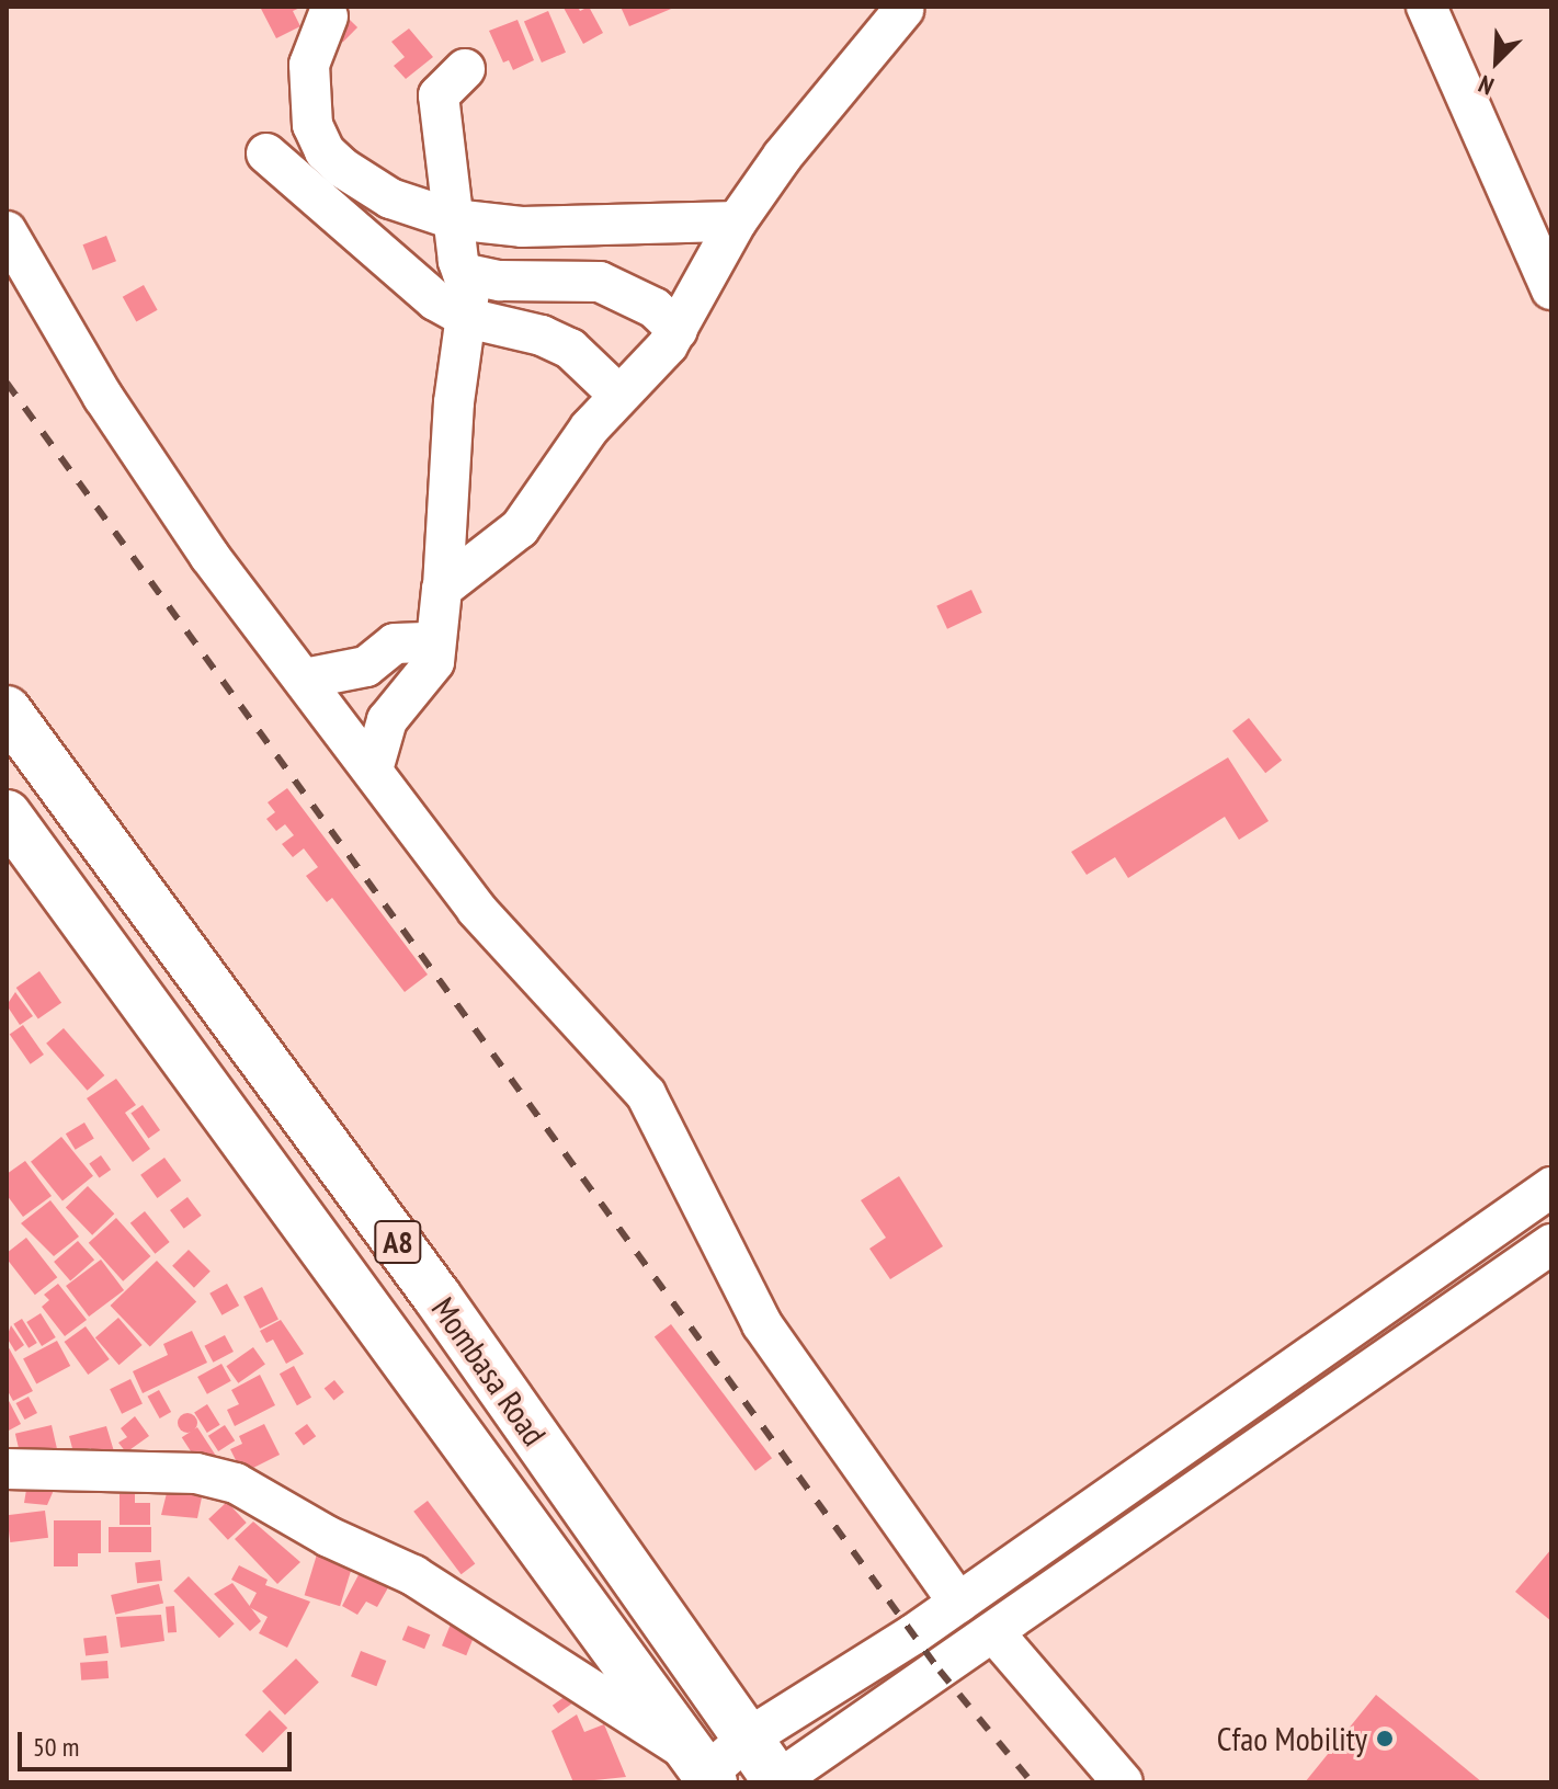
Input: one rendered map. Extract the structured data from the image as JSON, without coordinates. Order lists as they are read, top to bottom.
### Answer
{
  "streets": {
    "highway": ["A8", "Mombasa Road"]
  },
  "places": ["Cfao Mobility"],
  "scale_bar": "50 m",
  "north": "bottom left"
}
